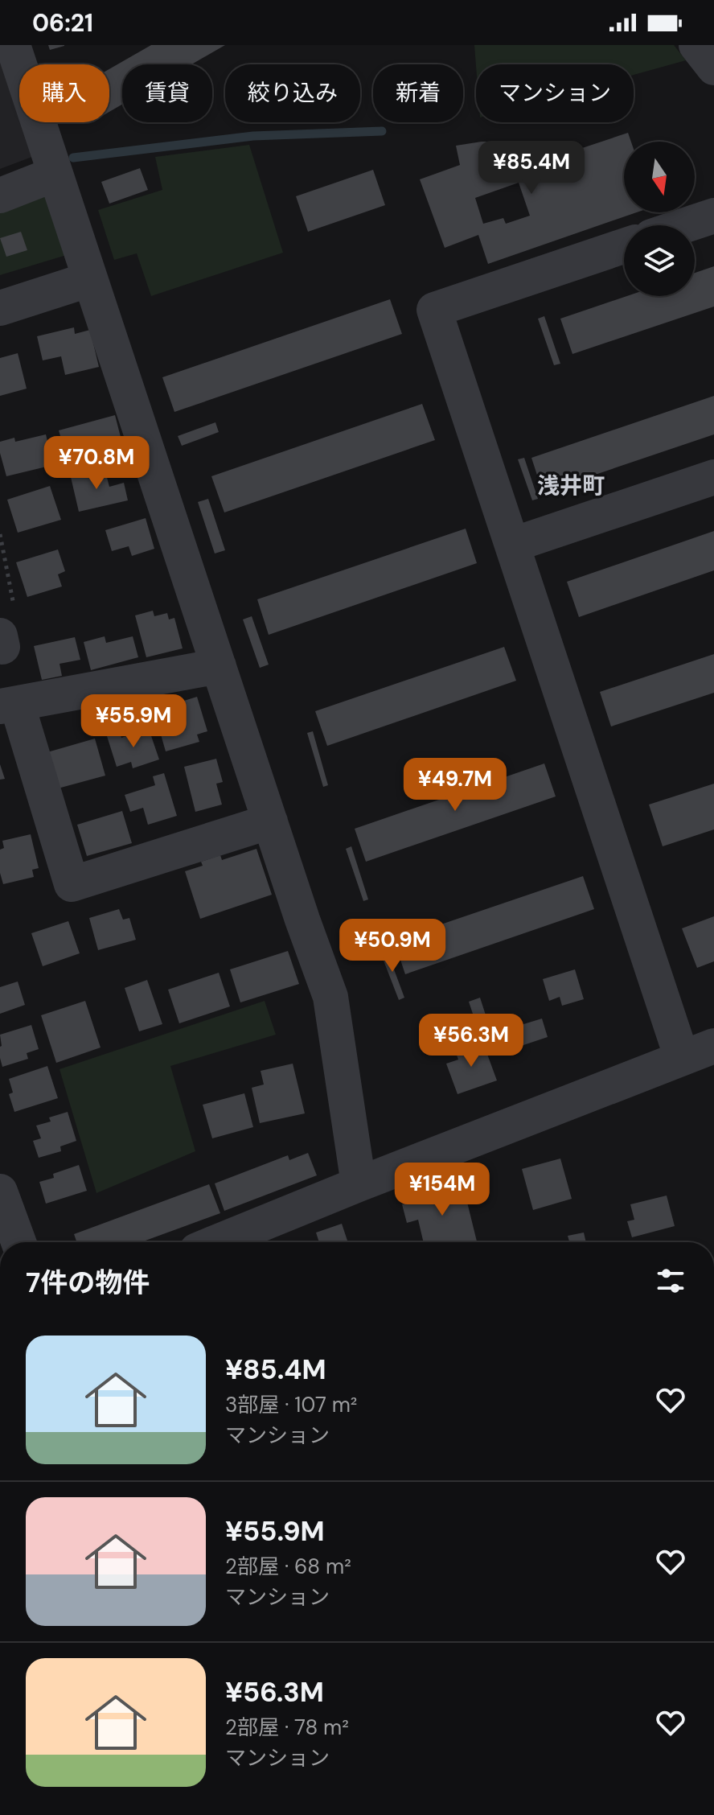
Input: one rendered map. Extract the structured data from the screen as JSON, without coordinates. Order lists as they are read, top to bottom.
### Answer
{
  "districts": ["浅井町"],
  "north": "bottom",
  "page": {
    "status": "06:21",
    "chip": [
      "購入",
      "賃貸",
      "絞り込み",
      "新着",
      "マンション"
    ],
    "price": [
      "¥85.4M",
      "¥70.8M",
      "¥55.9M",
      "¥49.7M",
      "¥50.9M",
      "¥56.3M",
      "¥154M"
    ],
    "heading": "7件の物件",
    "list": [
      {
        "name": "¥85.4M",
        "note": "3部屋 · 107 m² · マンション"
      },
      {
        "name": "¥55.9M",
        "note": "2部屋 · 68 m² · マンション"
      },
      {
        "name": "¥56.3M",
        "note": "2部屋 · 78 m² · マンション"
      }
    ]
  }
}
